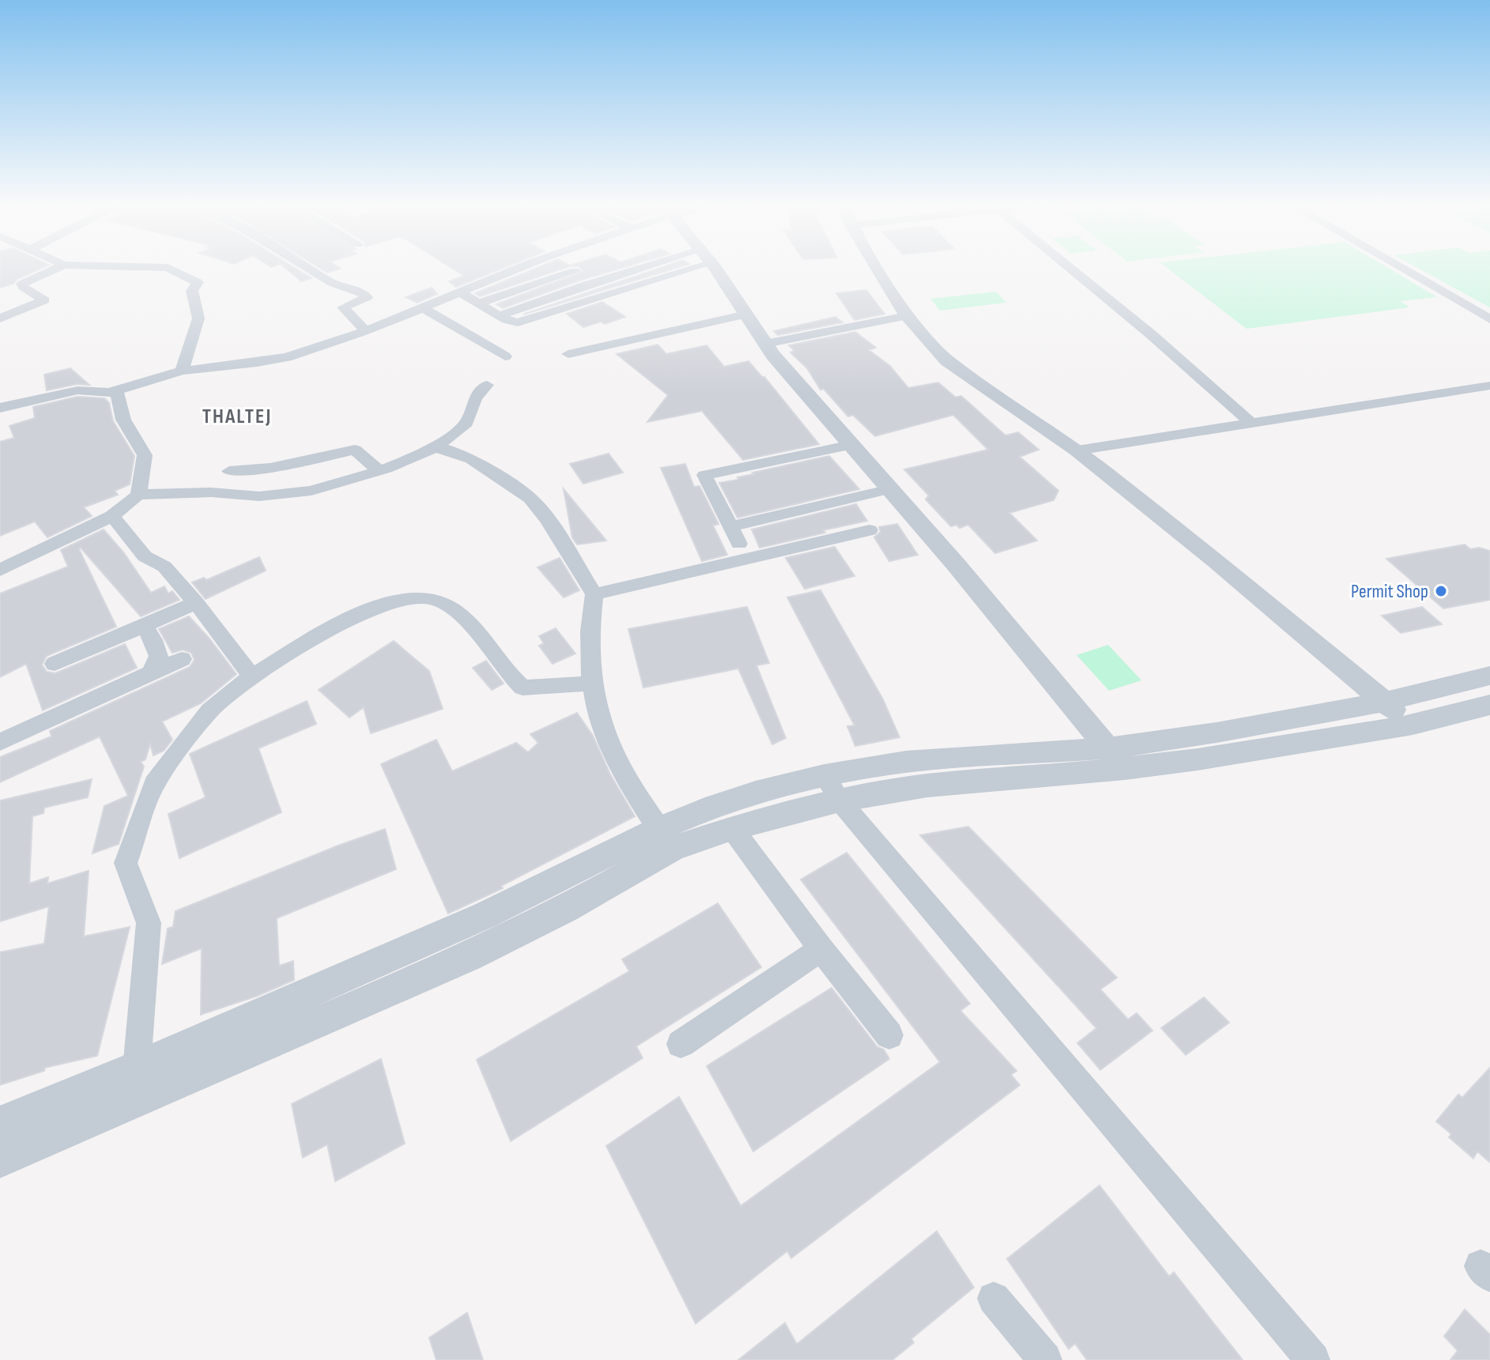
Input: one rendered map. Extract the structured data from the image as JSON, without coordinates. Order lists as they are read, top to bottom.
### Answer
{
  "districts": ["THALTEJ"],
  "places": ["Permit Shop"]
}
